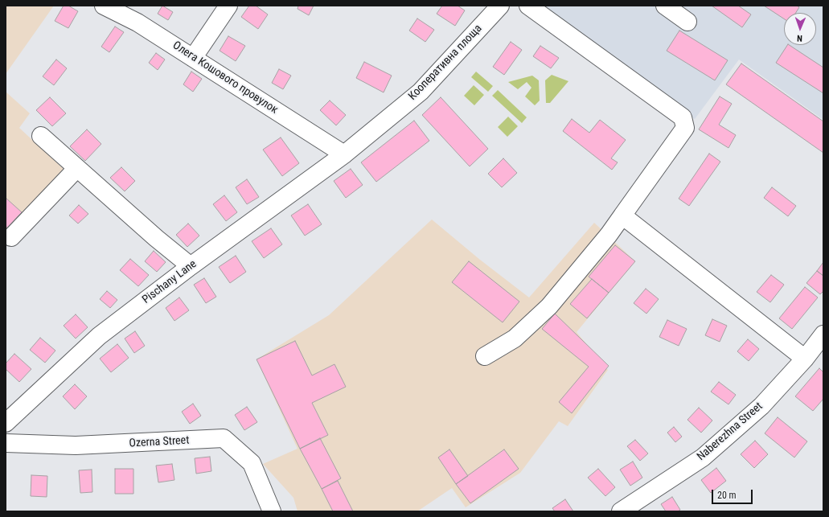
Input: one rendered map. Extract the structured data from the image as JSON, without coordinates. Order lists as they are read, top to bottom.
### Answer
{
  "streets": {
    "street": [
      "Кооперативна площа",
      "Олега Кошового провулок",
      "Pischany Lane",
      "Naberezhna Street",
      "Ozerna Street"
    ]
  },
  "crossings": [
    ["Кооперативна площа", "Олега Кошового провулок"],
    ["Кооперативна площа", "Pischany Lane"],
    ["Олега Кошового провулок", "Pischany Lane"]
  ],
  "scale_bar": "20 m",
  "north": "bottom"
}
